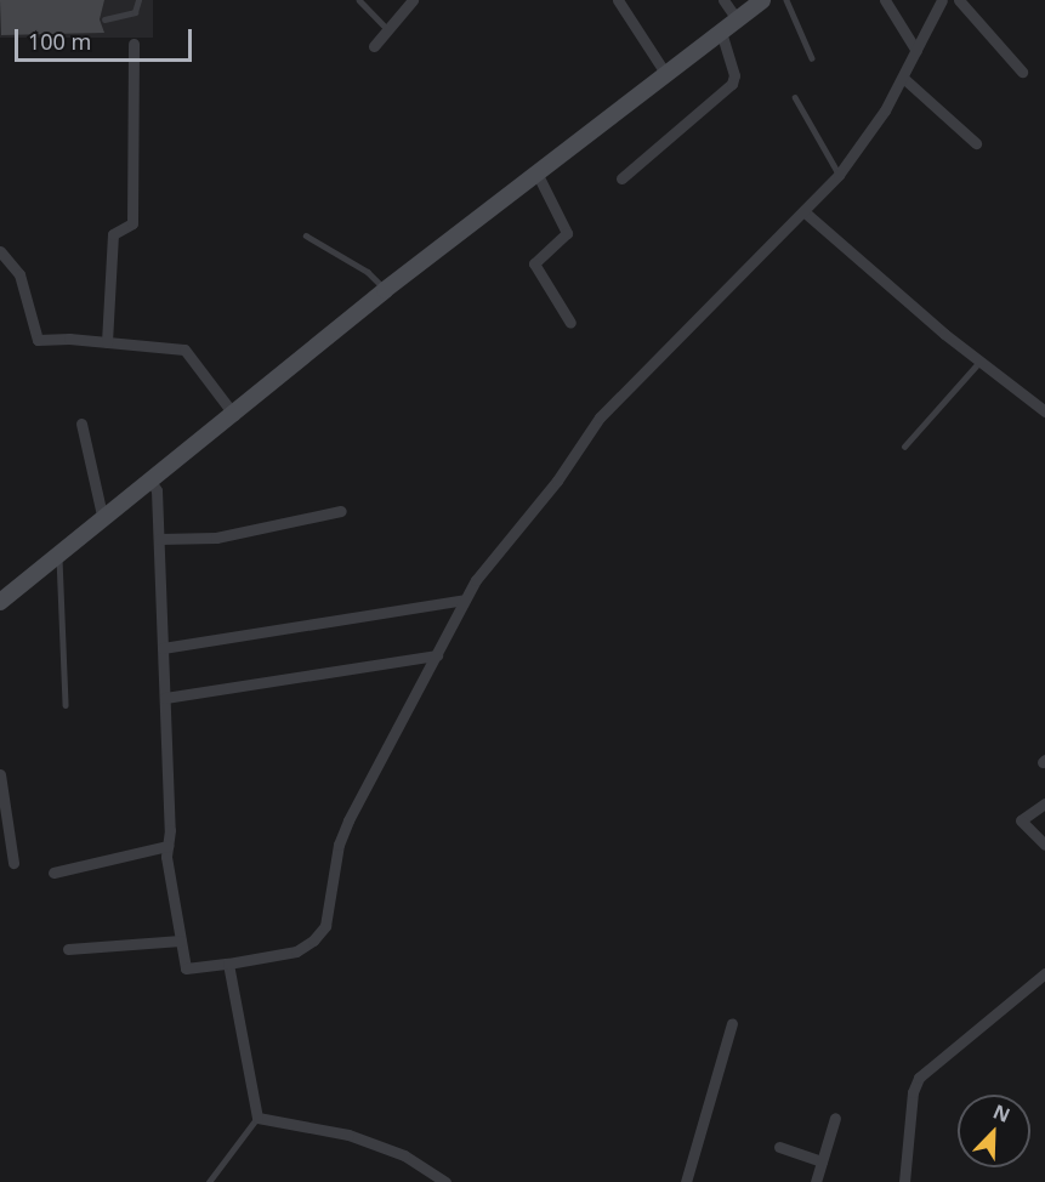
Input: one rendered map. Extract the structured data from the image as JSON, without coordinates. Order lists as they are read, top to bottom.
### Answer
{
  "scale_bar": "100 m",
  "north": "top right"
}
